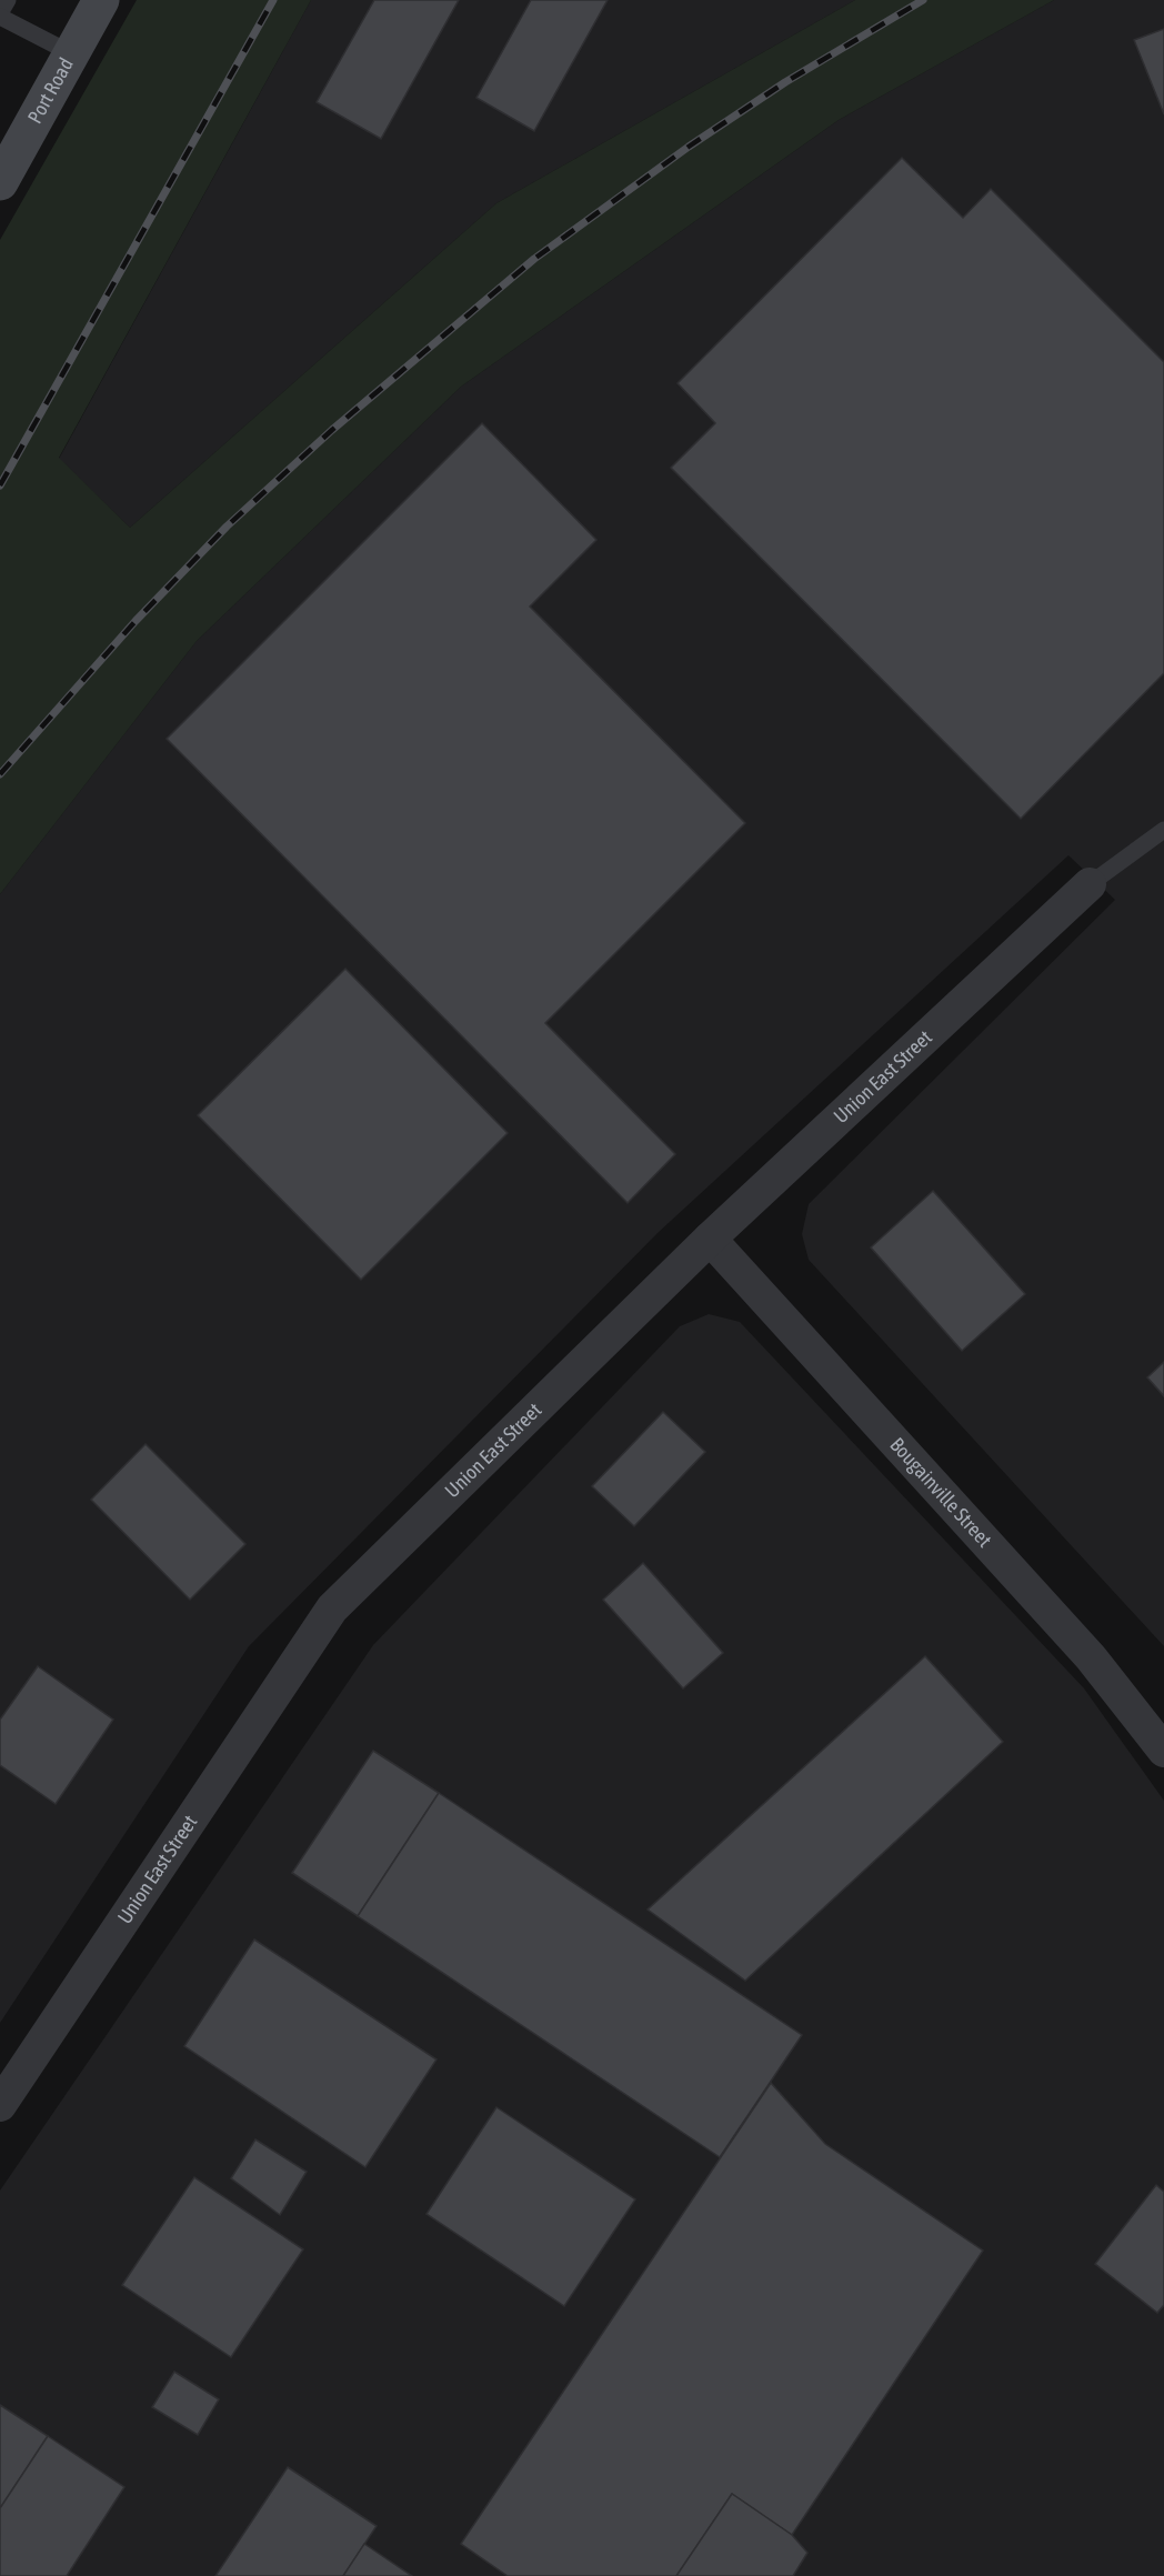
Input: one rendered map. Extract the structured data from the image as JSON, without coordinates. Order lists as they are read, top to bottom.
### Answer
{
  "streets": {
    "main road": ["Port Road"],
    "street": ["Union East Street", "Bougainville Street"]
  },
  "crossings": [
    ["Union East Street", "Bougainville Street"]
  ]
}
